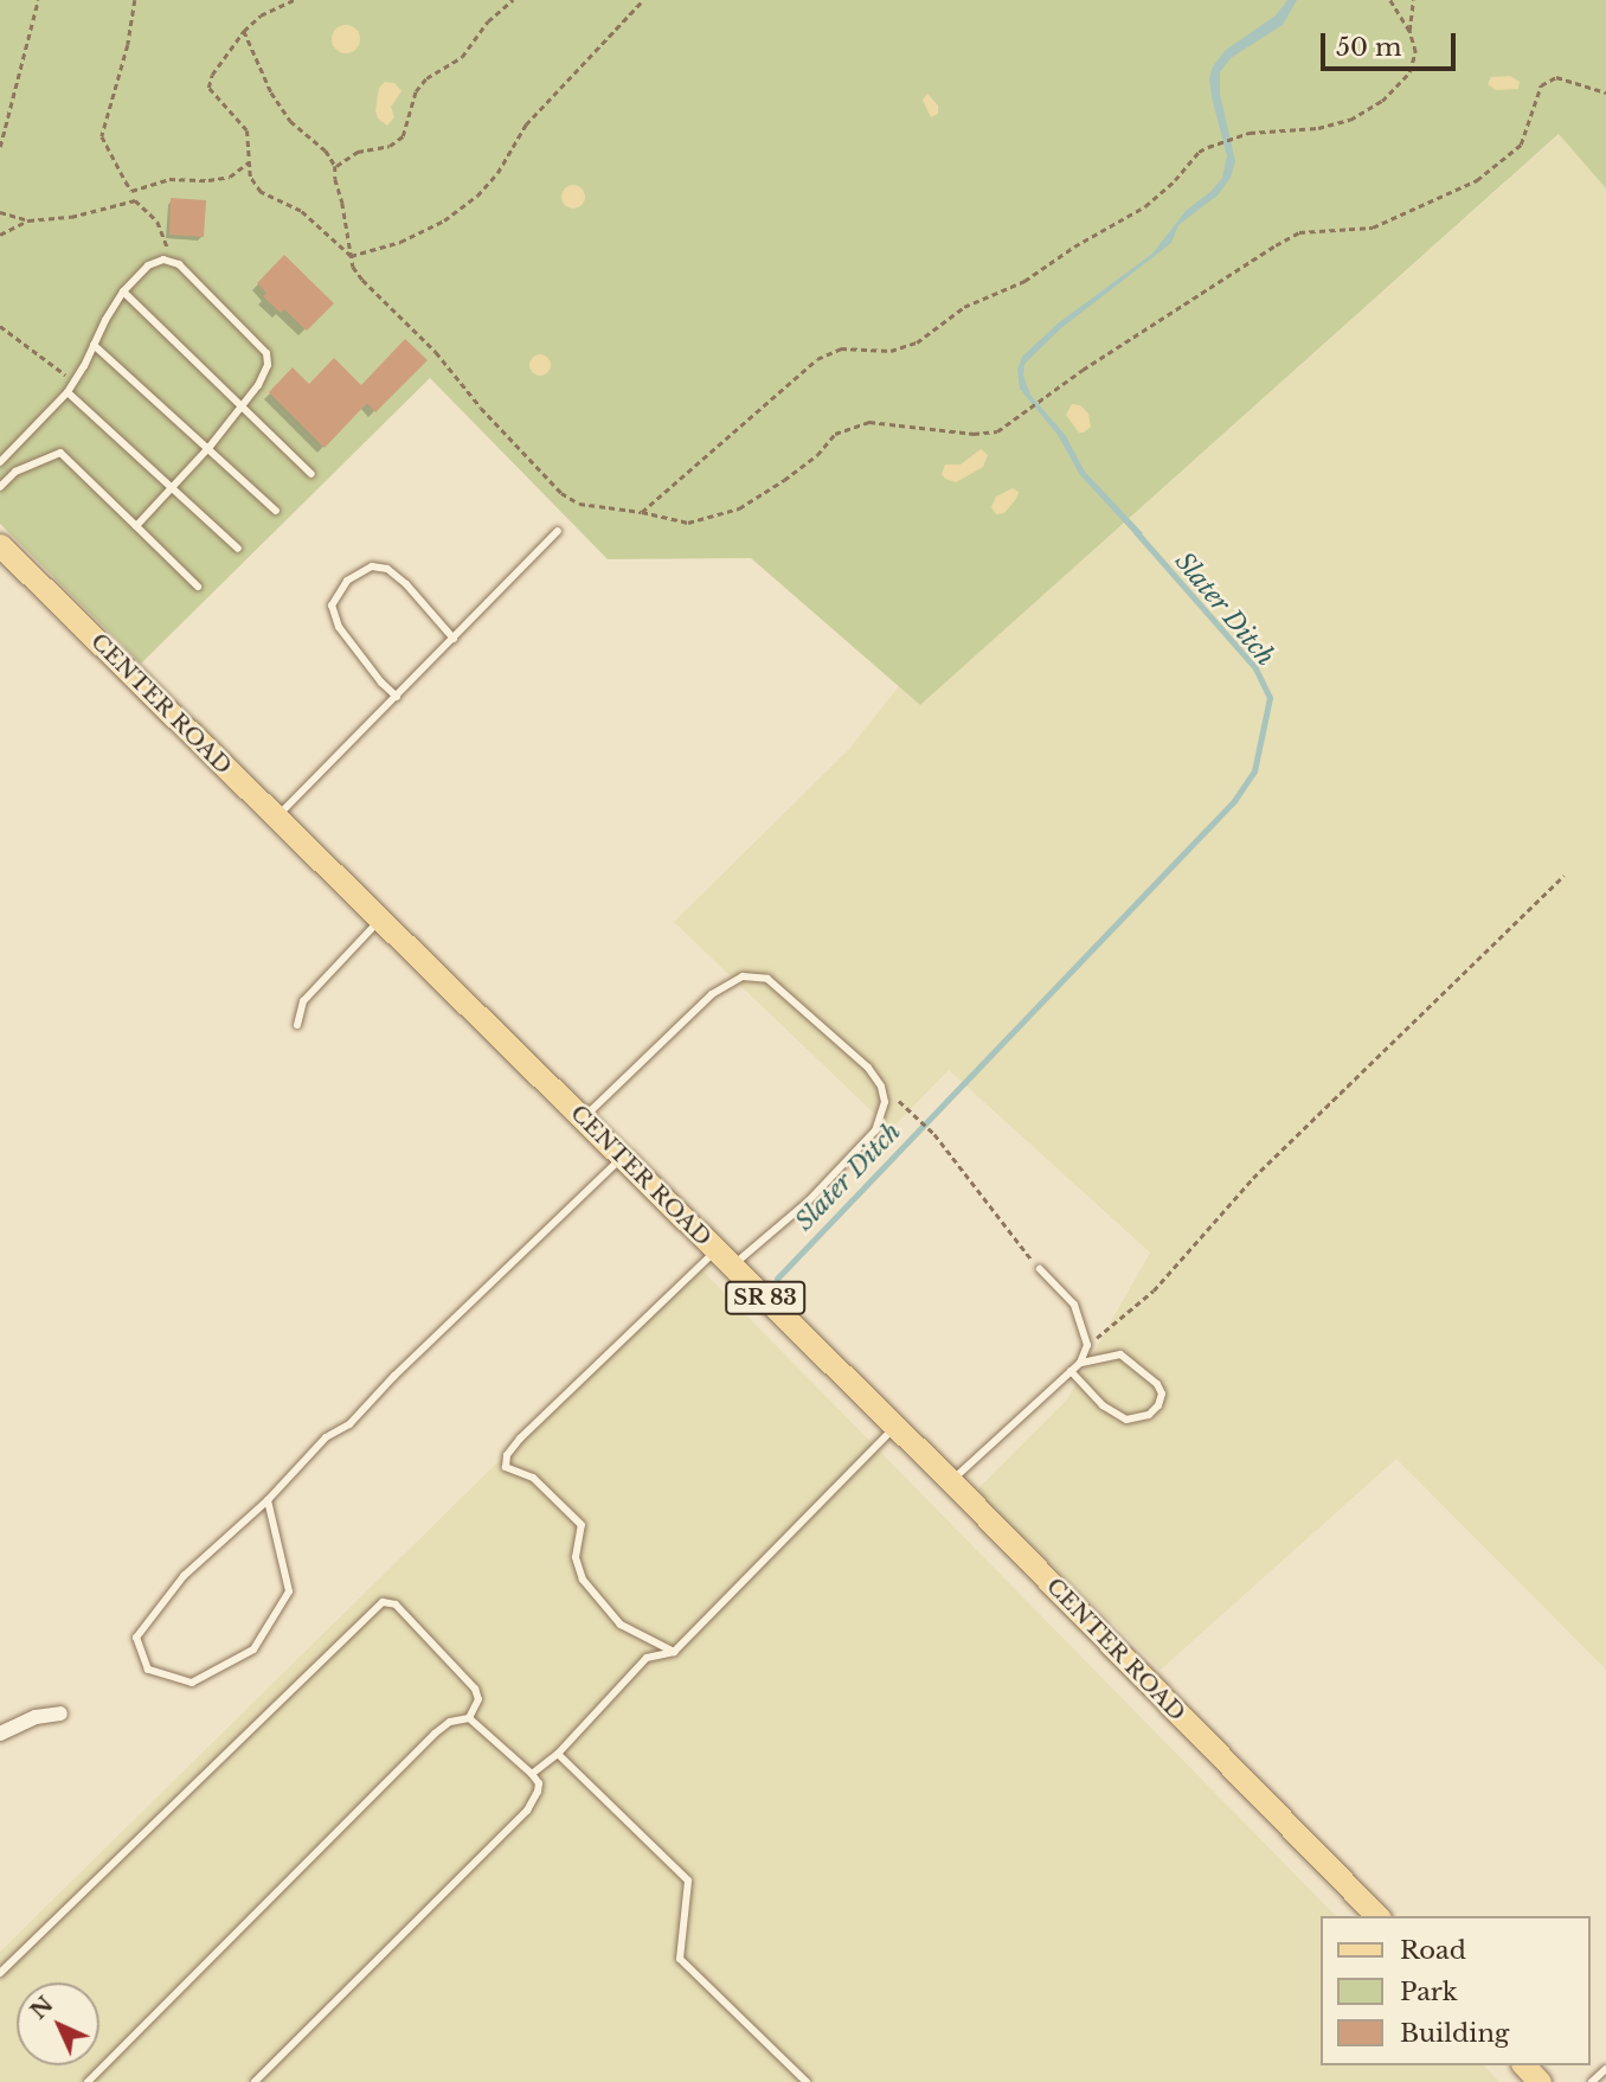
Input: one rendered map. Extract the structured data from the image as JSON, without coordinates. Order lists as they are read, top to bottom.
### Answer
{
  "streets": {
    "main road": ["CENTER ROAD", "SR 83"]
  },
  "water": ["Slater Ditch"],
  "legend": ["Road", "Park", "Building"],
  "scale_bar": "50 m",
  "north": "top left"
}
